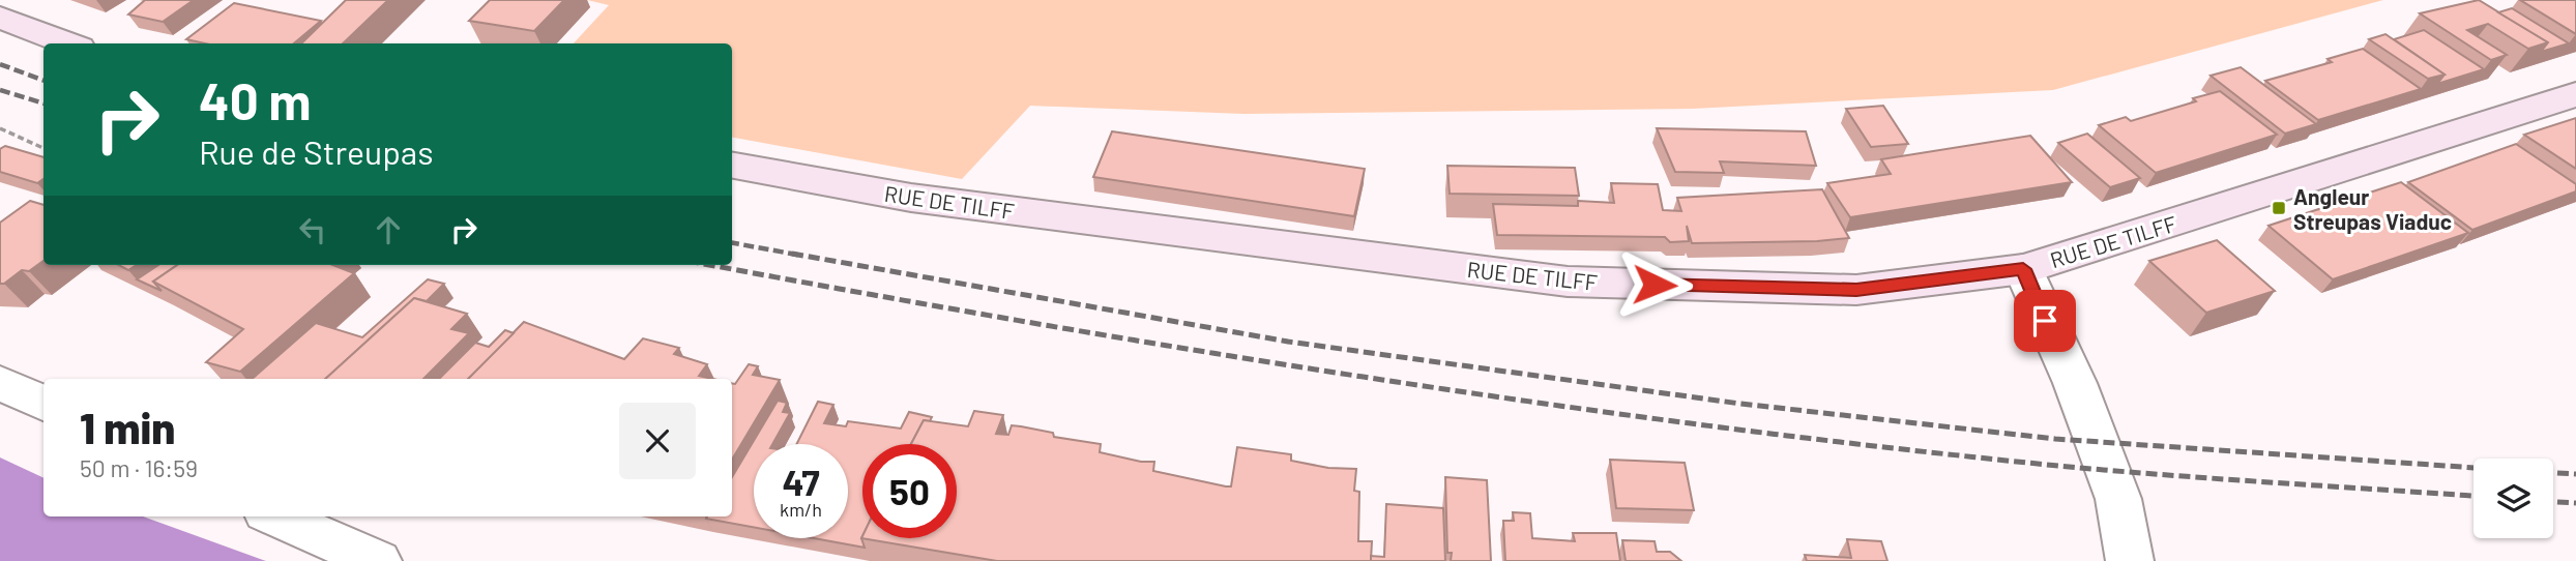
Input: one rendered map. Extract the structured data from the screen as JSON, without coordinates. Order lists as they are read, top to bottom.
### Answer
{
  "streets": {
    "main road": ["RUE DE TILFF"]
  },
  "places": {
    "transit": ["Angleur Streupas Viaduc"]
  },
  "page": {
    "turn": ["40 m", "Rue de Streupas"],
    "heading": ["1 min", "50 m · 16:59"],
    "speed": "47 km/h",
    "limit": "50"
  }
}
